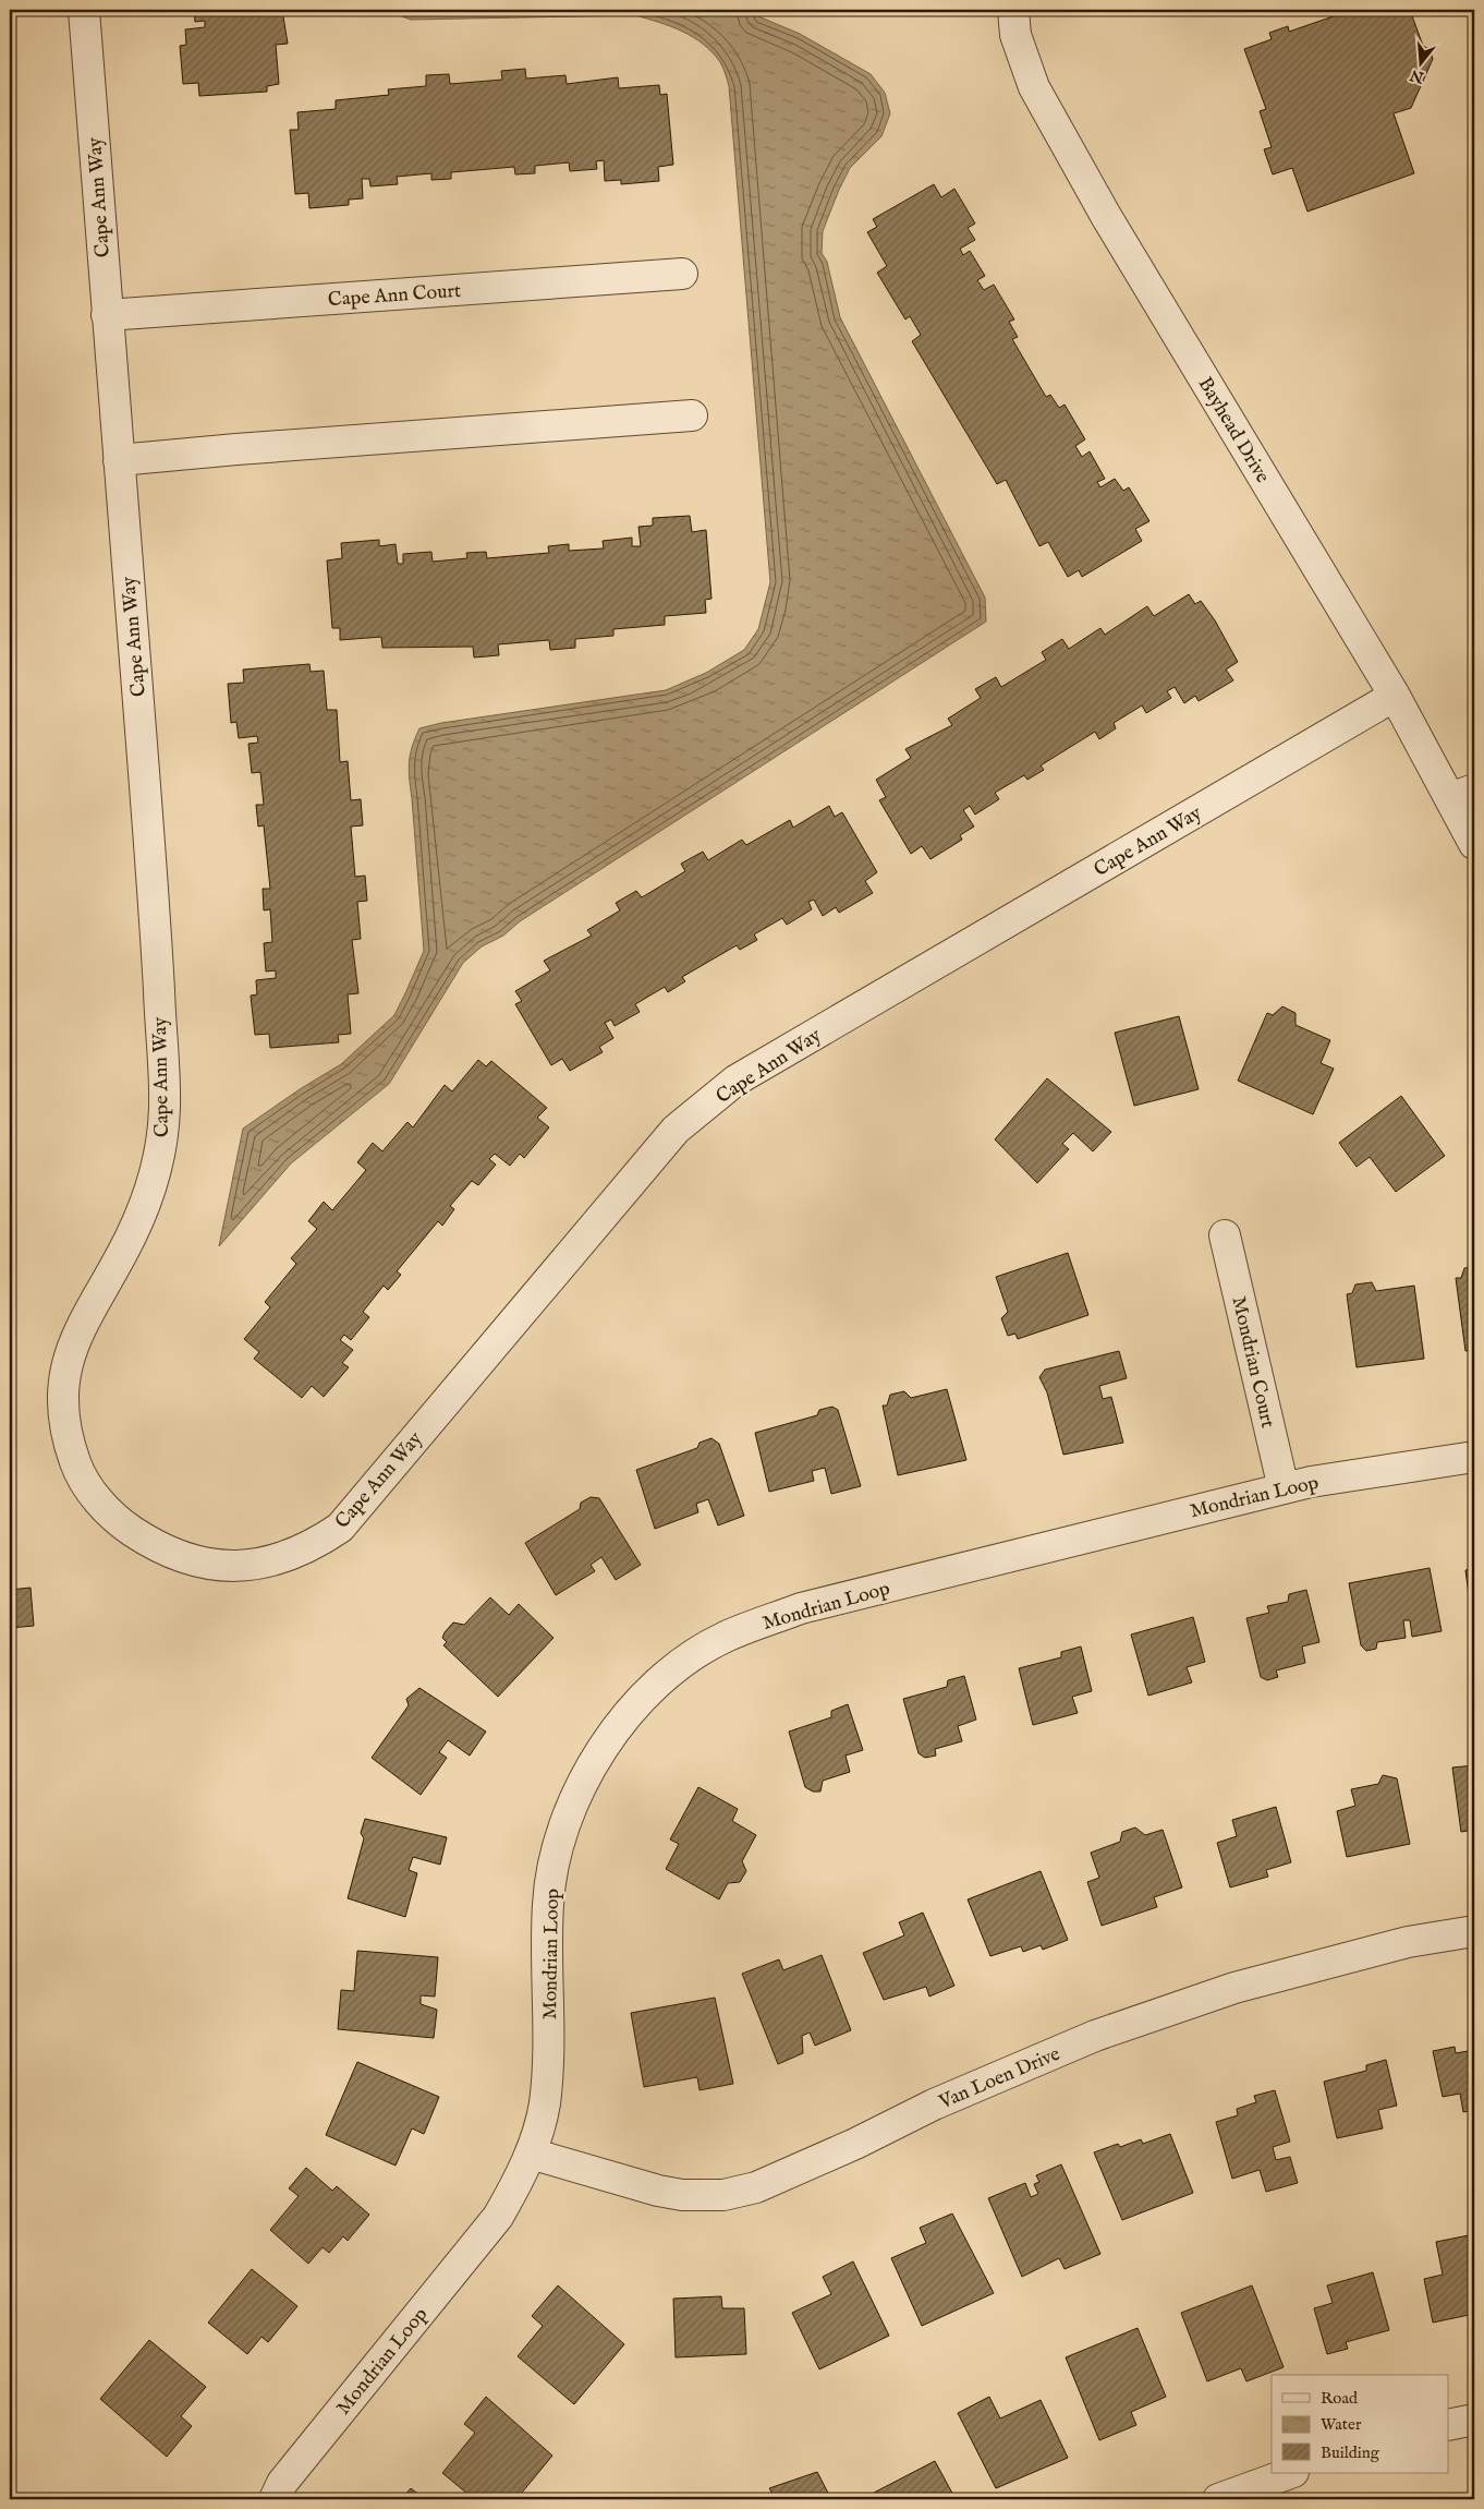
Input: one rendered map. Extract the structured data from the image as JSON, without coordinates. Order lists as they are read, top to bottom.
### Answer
{
  "streets": {
    "street": [
      "Cape Ann Way",
      "Cape Ann Court",
      "Bayhead Drive",
      "Mondrian Court",
      "Mondrian Loop",
      "Van Loen Drive"
    ]
  },
  "crossings": [
    ["Cape Ann Way", "Cape Ann Court"],
    ["Cape Ann Way", "Bayhead Drive"],
    ["Mondrian Court", "Mondrian Loop"],
    ["Mondrian Loop", "Van Loen Drive"]
  ],
  "legend": ["Road", "Water", "Building"],
  "north": "bottom"
}
